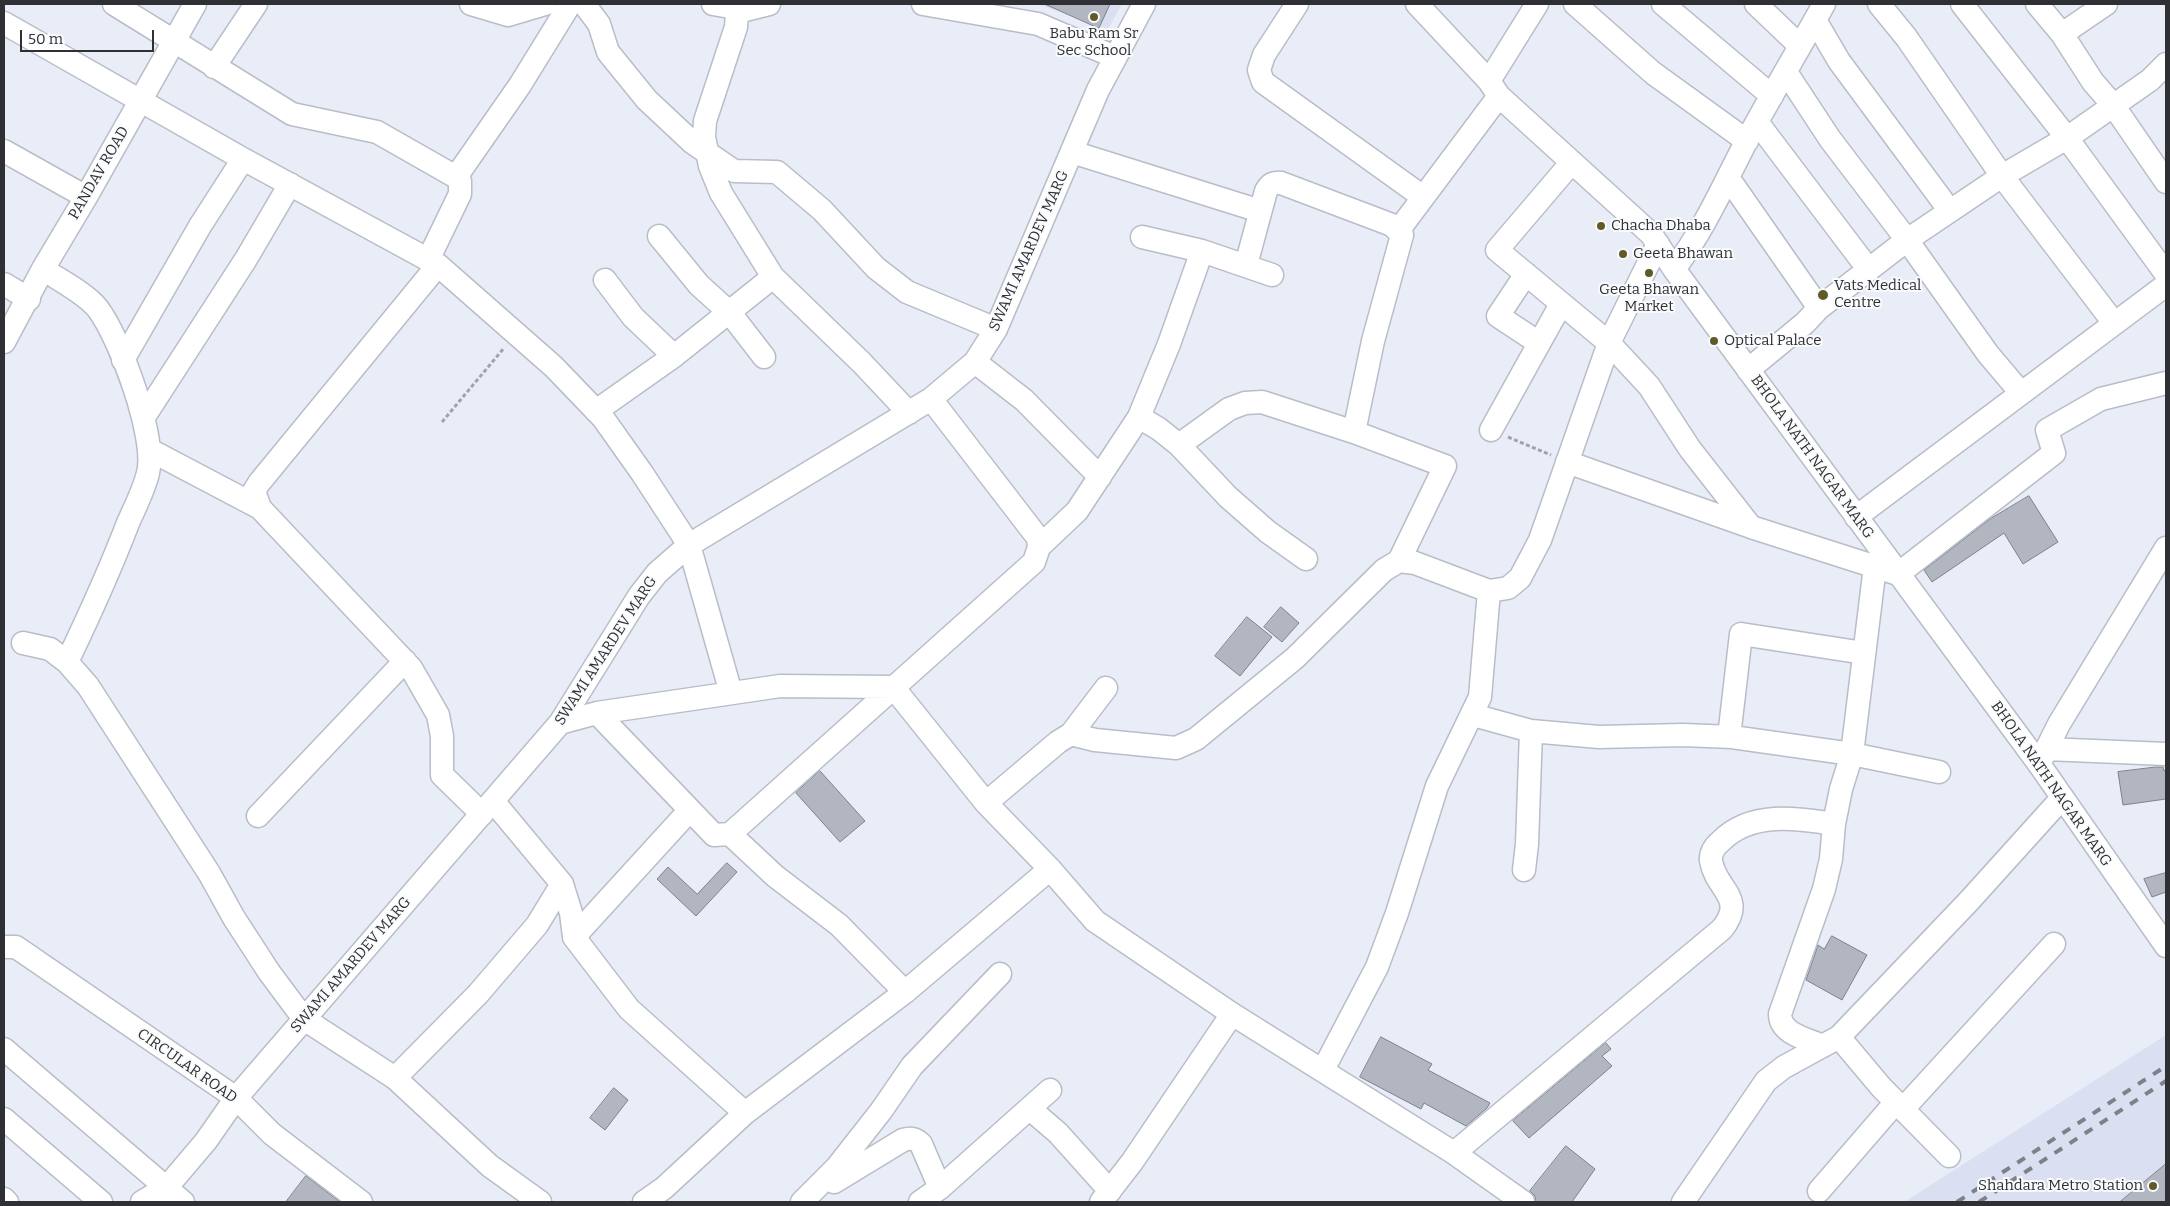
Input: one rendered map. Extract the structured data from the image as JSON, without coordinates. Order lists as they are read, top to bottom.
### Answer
{
  "streets": {
    "street": [
      "PANDAV ROAD",
      "SWAMI AMARDEV MARG",
      "BHOLA NATH NAGAR MARG",
      "CIRCULAR ROAD"
    ]
  },
  "crossings": [
    ["SWAMI AMARDEV MARG", "CIRCULAR ROAD"]
  ],
  "places": [
    "Babu Ram Sr Sec School",
    "Chacha Dhaba",
    "Geeta Bhawan",
    "Geeta Bhawan Market",
    "Vats Medical Centre",
    "Optical Palace",
    "Shahdara Metro Station"
  ],
  "scale_bar": "50 m"
}
